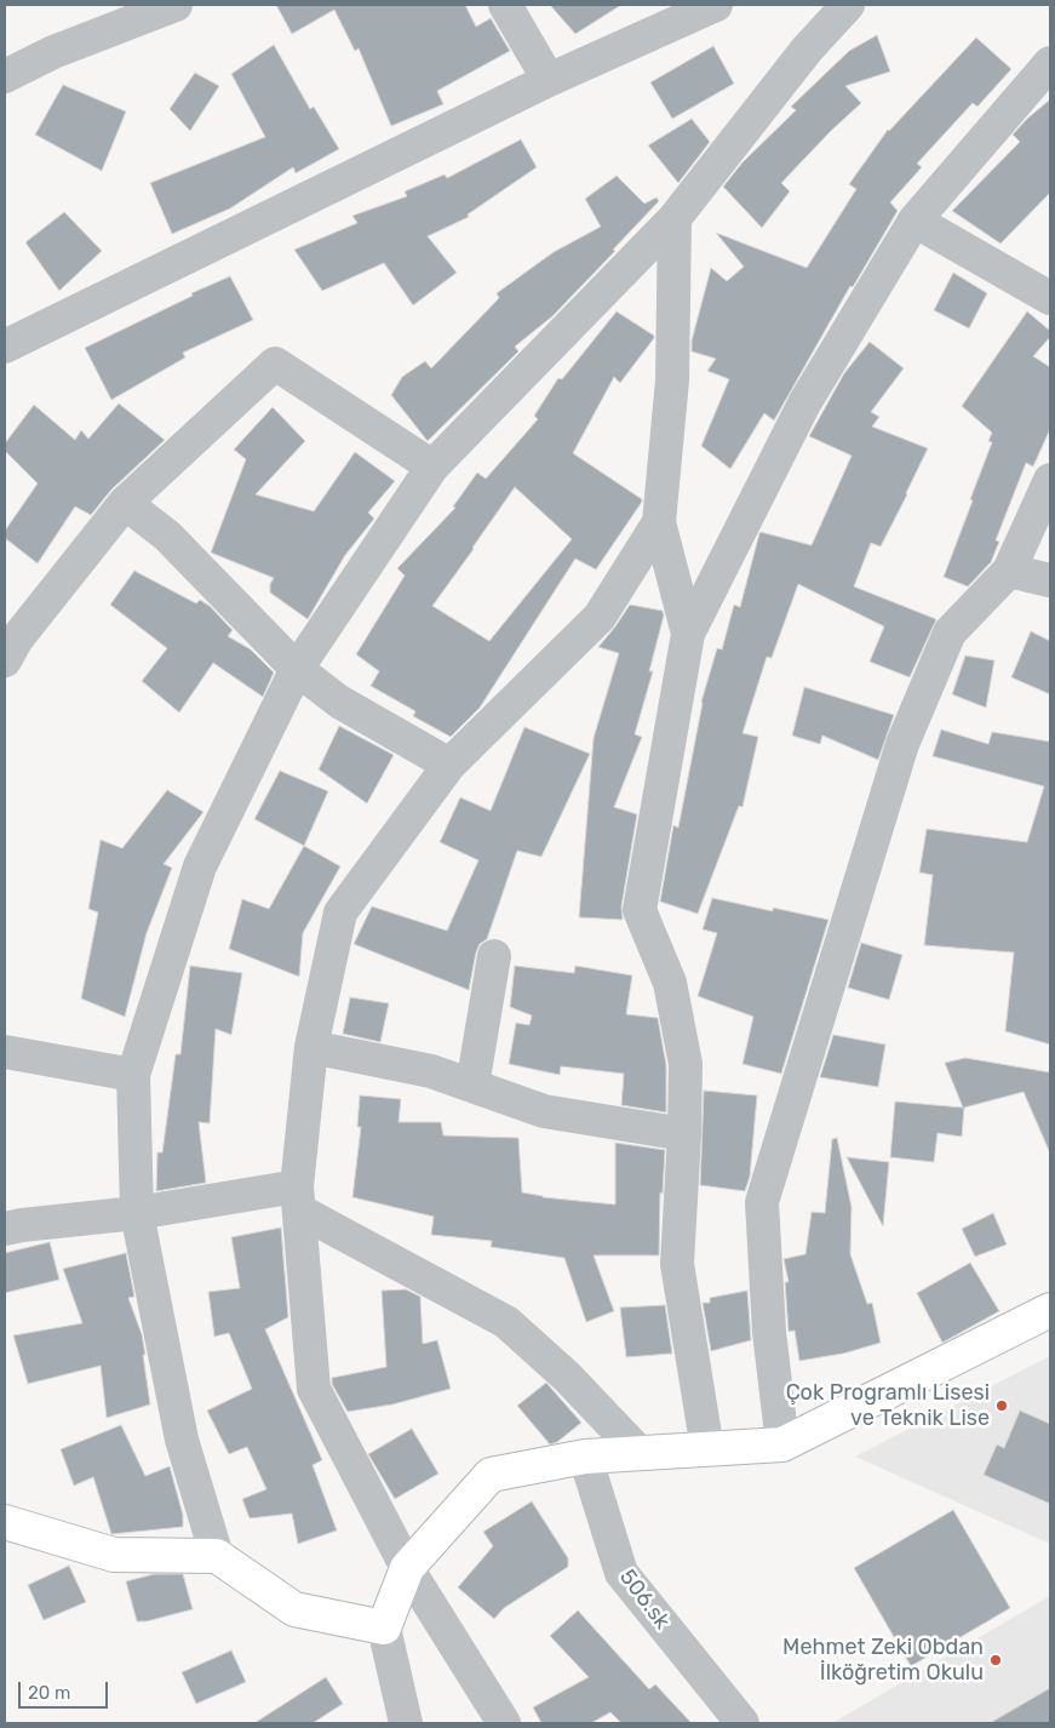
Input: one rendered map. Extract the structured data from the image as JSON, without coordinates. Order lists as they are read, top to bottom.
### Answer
{
  "streets": {
    "street": ["506.sk"]
  },
  "places": ["Çok Programlı Lisesi ve Teknik Lise", "Mehmet Zeki Obdan İlköğretim Okulu"],
  "scale_bar": "20 m"
}
